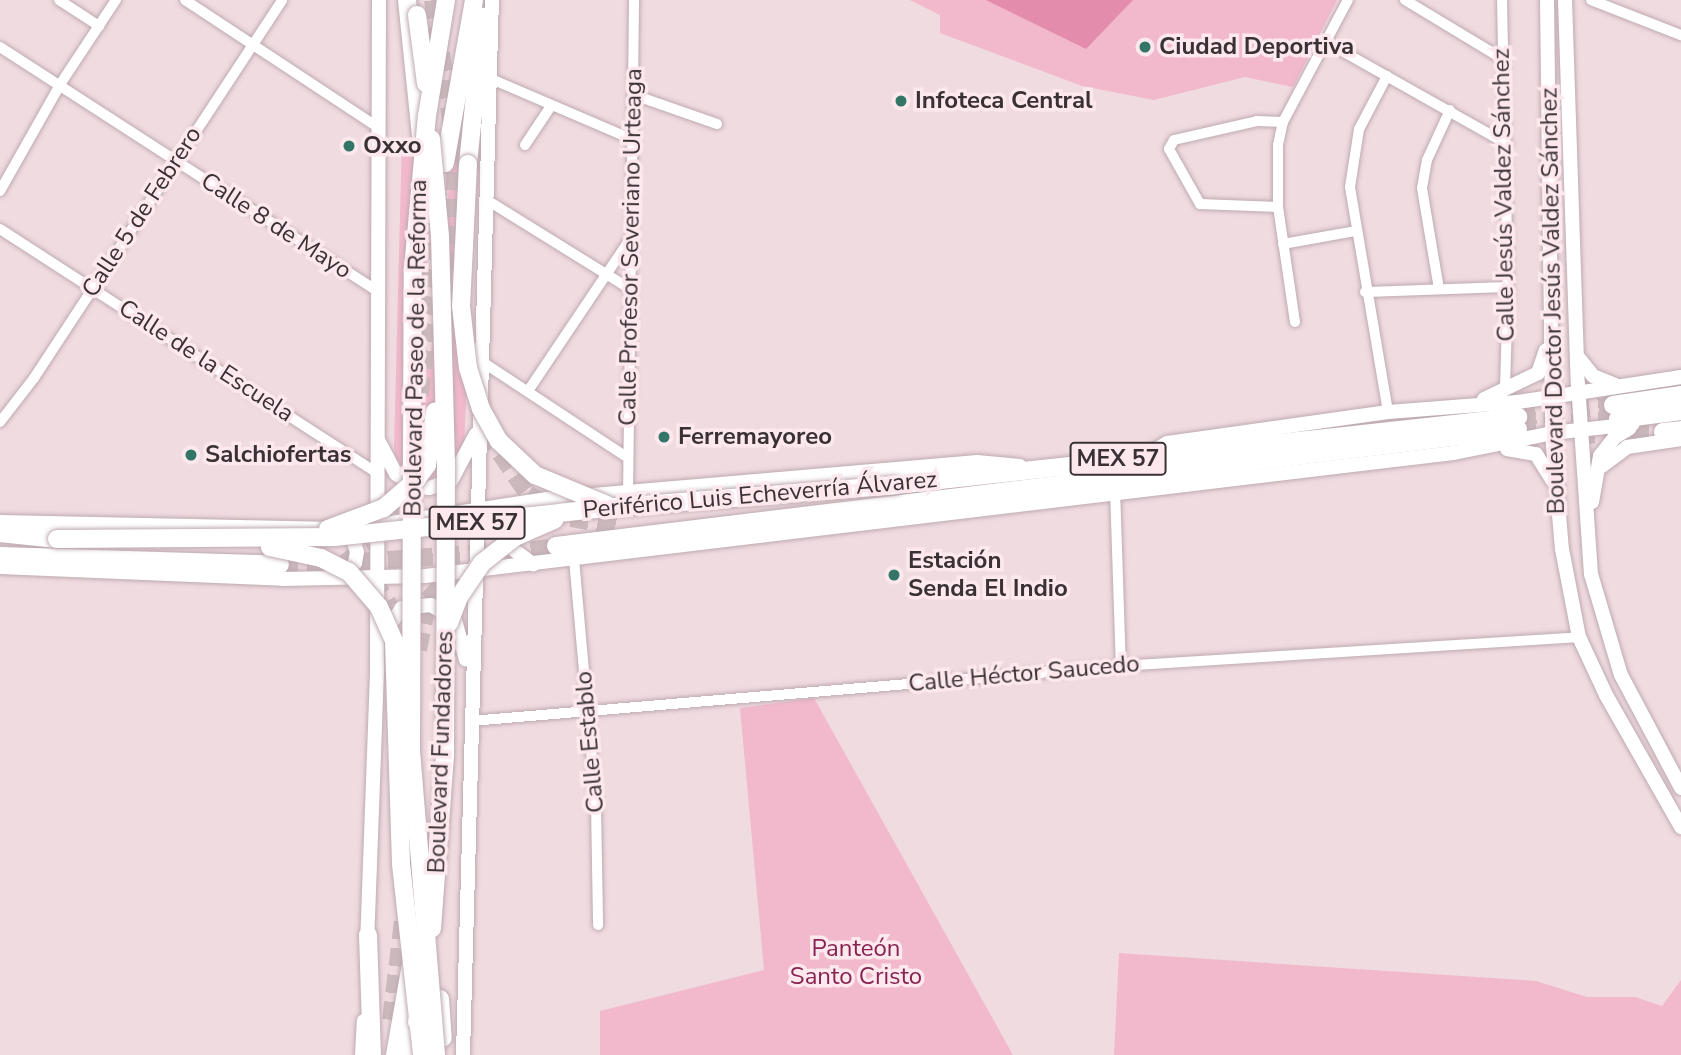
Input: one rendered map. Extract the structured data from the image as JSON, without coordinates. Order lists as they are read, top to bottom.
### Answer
{
  "streets": {
    "highway": [
      "Boulevard Paseo de la Reforma",
      "MEX 57",
      "Periférico Luis Echeverría Álvarez",
      "Boulevard Fundadores"
    ],
    "main road": ["Boulevard Doctor Jesús Valdez Sánchez"],
    "street": [
      "Calle Jesús Valdez Sánchez",
      "Calle 5 de Febrero",
      "Calle 8 de Mayo",
      "Calle Profesor Severiano Urteaga",
      "Calle de la Escuela",
      "Calle Héctor Saucedo",
      "Calle Establo"
    ]
  },
  "crossings": [
    ["Calle 5 de Febrero", "Calle 8 de Mayo"],
    ["Calle 5 de Febrero", "Calle de la Escuela"],
    ["Calle Profesor Severiano Urteaga", "Periférico Luis Echeverría Álvarez"],
    ["Boulevard Doctor Jesús Valdez Sánchez", "Calle Héctor Saucedo"],
    ["Boulevard Paseo de la Reforma", "Boulevard Fundadores"],
    ["Calle Héctor Saucedo", "Calle Establo"]
  ],
  "parks": ["Panteón Santo Cristo"],
  "places": [
    "Ciudad Deportiva",
    "Infoteca Central",
    "Oxxo",
    "Ferremayoreo",
    "Salchiofertas",
    "Estación Senda El Indio"
  ]
}
